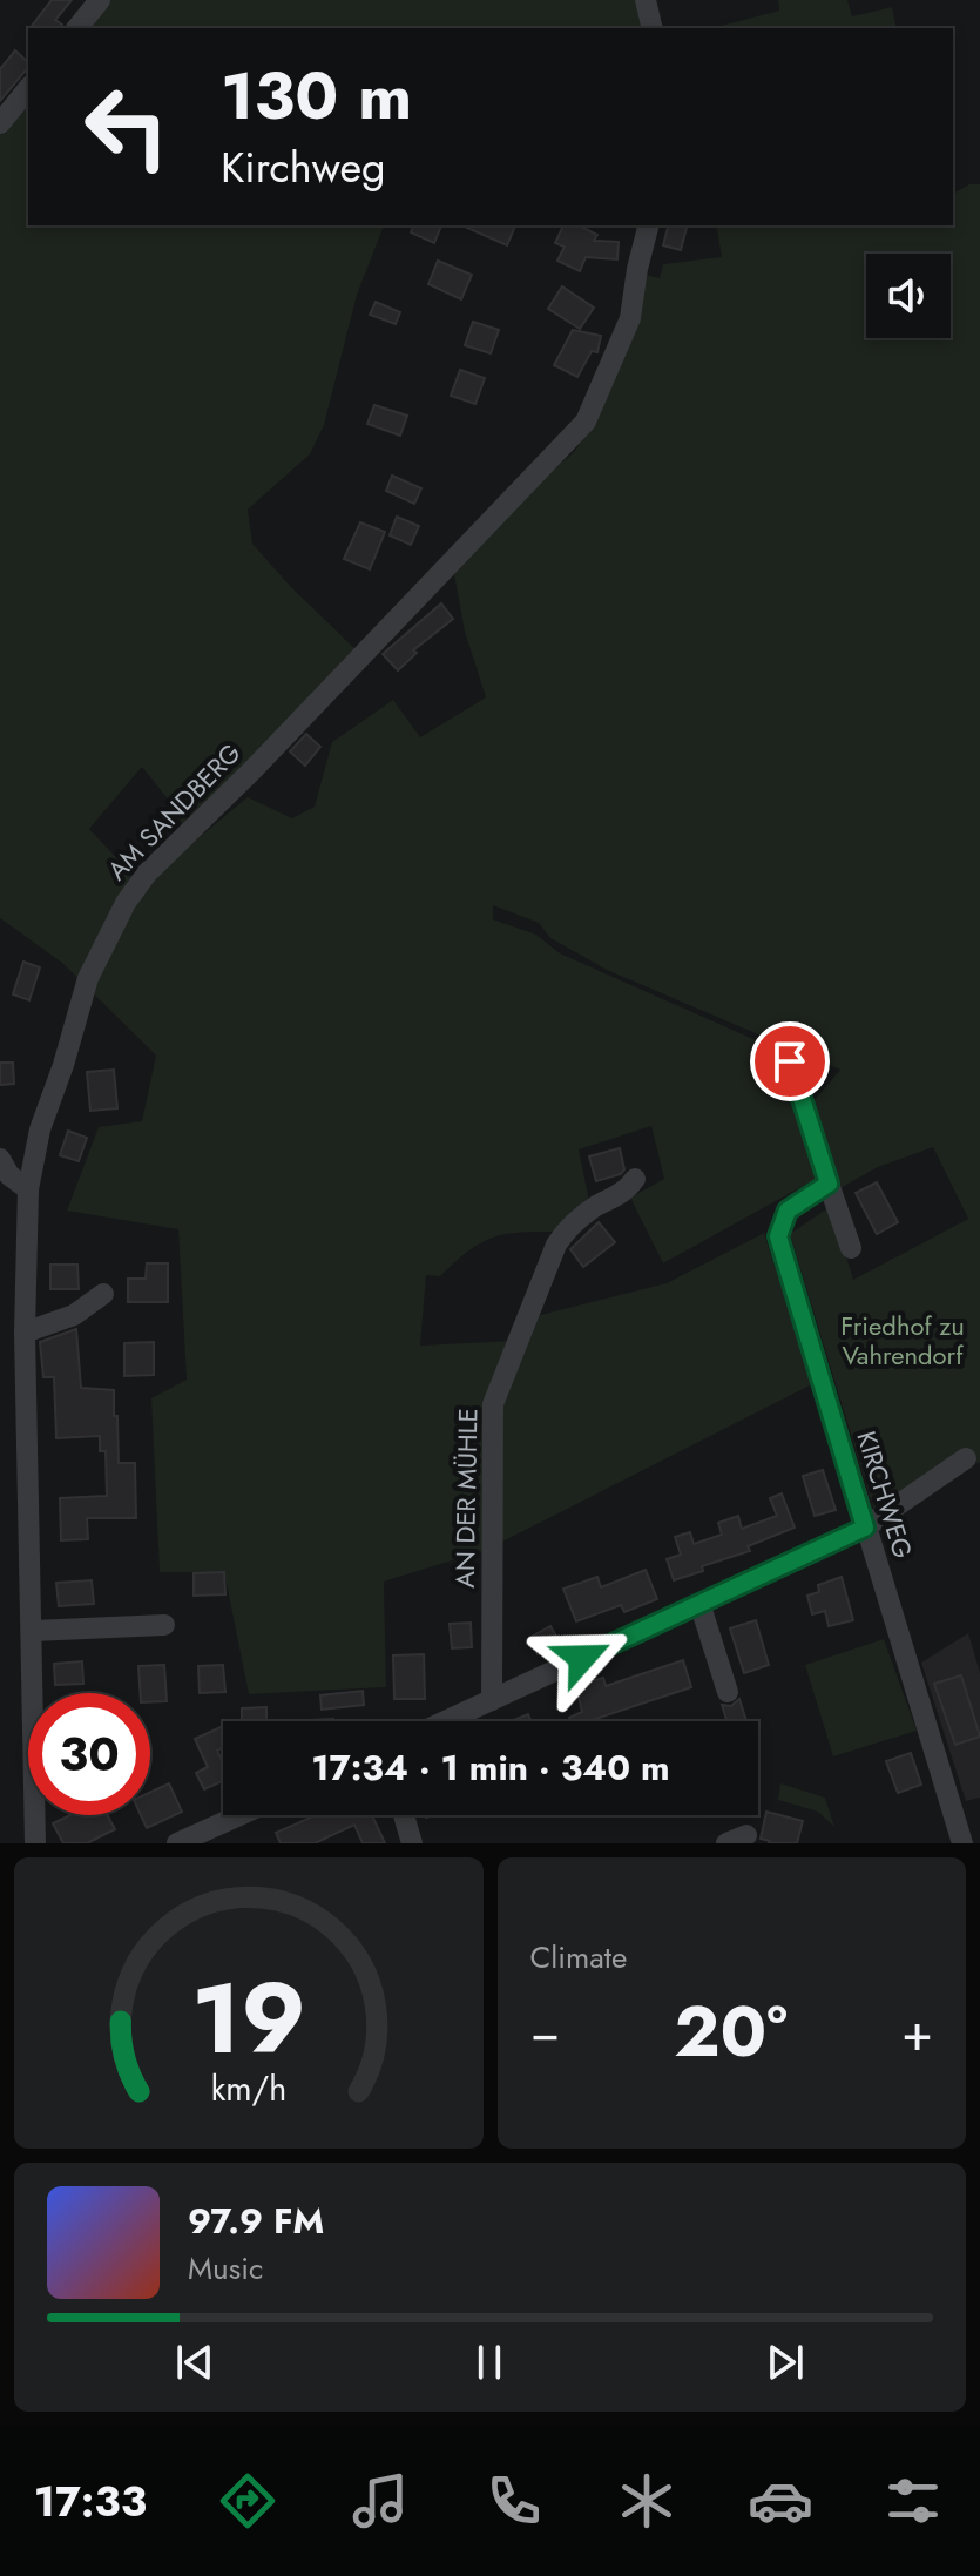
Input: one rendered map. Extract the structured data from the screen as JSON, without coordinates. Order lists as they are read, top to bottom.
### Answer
{
  "streets": {
    "street": ["AM SANDBERG", "KIRCHWEG", "AN DER MÜHLE"]
  },
  "parks": ["Friedhof zu Vahrendorf"],
  "page": {
    "turn": ["130 m", "Kirchweg"],
    "limit": "30",
    "trip": "17:34 · 1 min · 340 m",
    "tile": "Climate",
    "heat": ["−", "20°", "+"],
    "song": ["97.9 FM", "Music"],
    "tabs": "17:33",
    "gauge": ["19", "km/h"]
  }
}
